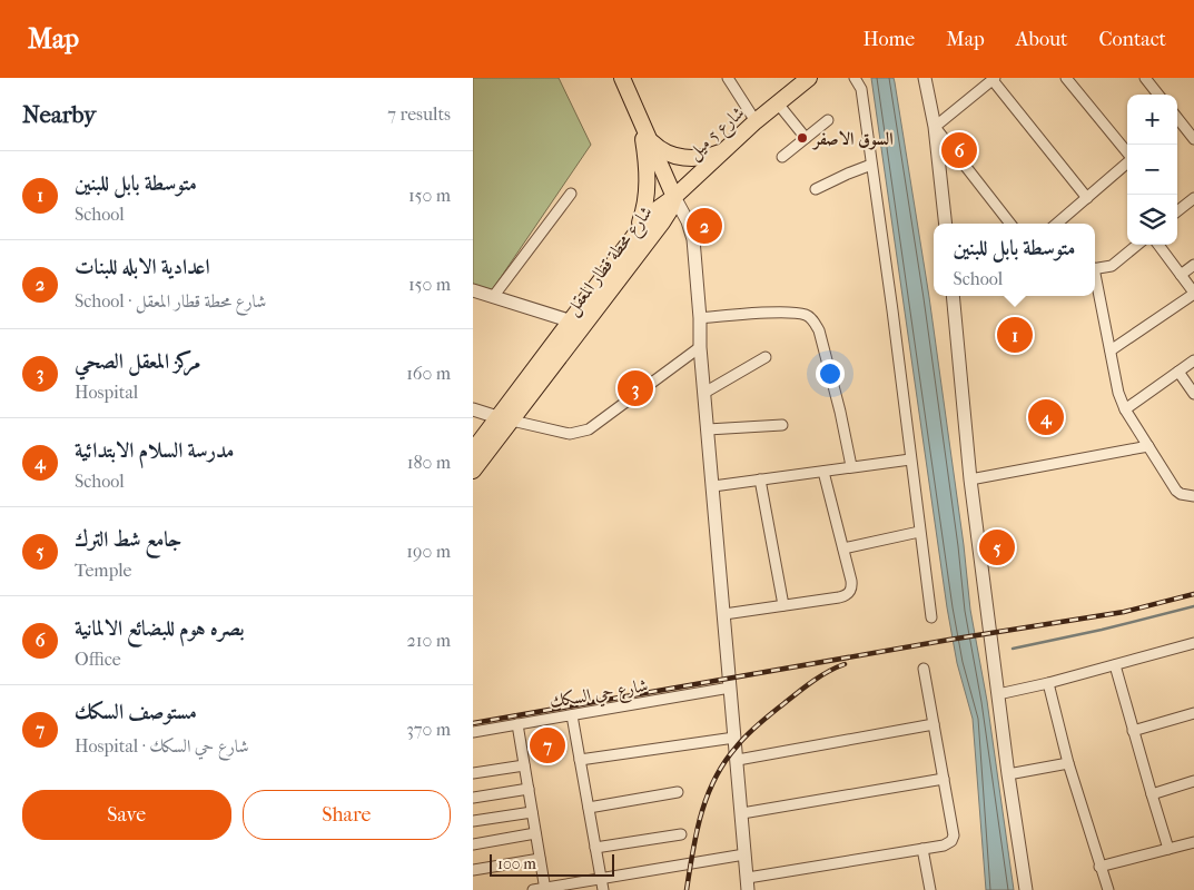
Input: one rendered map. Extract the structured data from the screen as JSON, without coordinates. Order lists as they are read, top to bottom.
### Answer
{
  "streets": {
    "main road": ["شارع 5 ميل", "شارع محطة قطار المعقل"],
    "street": ["شارع حي السكك"]
  },
  "crossings": [
    ["شارع 5 ميل", "شارع محطة قطار المعقل"]
  ],
  "places": ["السوق الاصفر"],
  "scale_bar": "100 m",
  "page": {
    "header": "Map",
    "nav": [
      "Home",
      "Map",
      "About",
      "Contact"
    ],
    "heading": ["Nearby", "7 results"],
    "map_buttons": ["+", "−"],
    "pins": [
      "6",
      "2",
      "1",
      "3",
      "4",
      "5",
      "7"
    ],
    "list": [
      {
        "mark": "1",
        "name": "متوسطة بابل للبنين",
        "note": "School",
        "value": "150 m"
      },
      {
        "mark": "2",
        "name": "اعدادية الابله للبنات",
        "note": "School · شارع محطة قطار المعقل",
        "value": "150 m"
      },
      {
        "mark": "3",
        "name": "مركز المعقل الصحي",
        "note": "Hospital",
        "value": "160 m"
      },
      {
        "mark": "4",
        "name": "مدرسة السلام الابتدائية",
        "note": "School",
        "value": "180 m"
      },
      {
        "mark": "5",
        "name": "جامع شط الترك",
        "note": "Temple",
        "value": "190 m"
      },
      {
        "mark": "6",
        "name": "بصره هوم للبضائع الالمانية",
        "note": "Office",
        "value": "210 m"
      },
      {
        "mark": "7",
        "name": "مستوصف السكك",
        "note": "Hospital · شارع حي السكك",
        "value": "370 m"
      }
    ],
    "popup": ["متوسطة بابل للبنين", "School"],
    "buttons": ["Save", "Share"],
    "scale": "100 m"
  }
}
